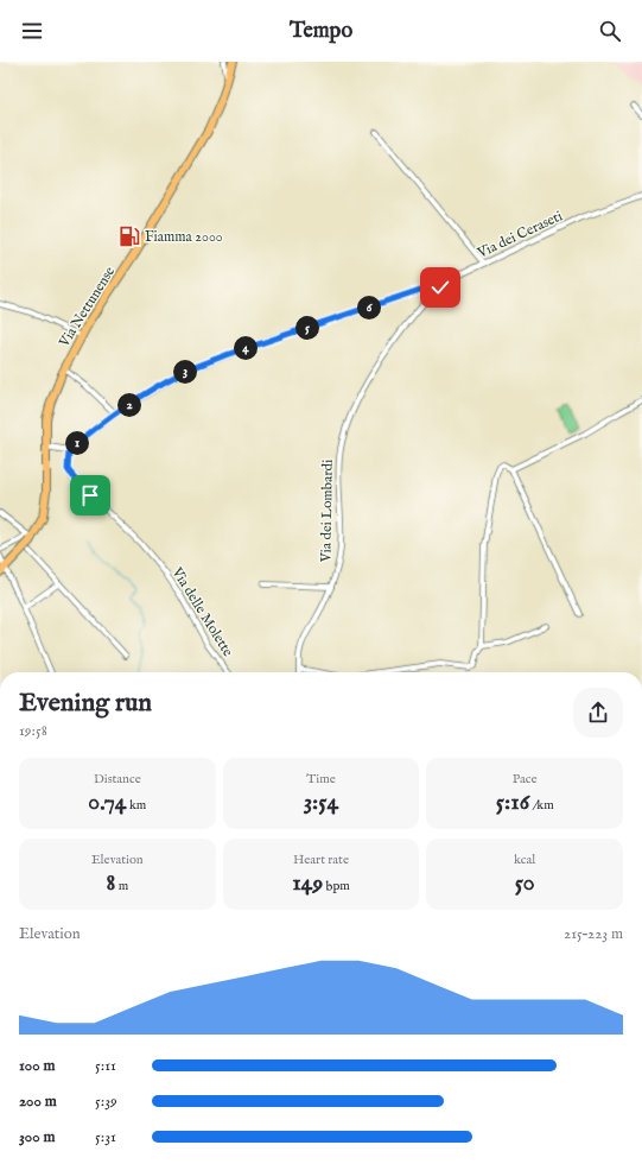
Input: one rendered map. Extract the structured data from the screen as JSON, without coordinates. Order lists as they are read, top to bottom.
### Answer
{
  "streets": {
    "main road": ["Via Nettunense"],
    "street": ["Via dei Ceraseti", "Via dei Lombardi", "Via delle Molette"]
  },
  "crossings": [
    ["Via dei Ceraseti", "Via dei Lombardi"],
    ["Via dei Ceraseti", "Via delle Molette"]
  ],
  "places": {
    "fuel station": ["Fiamma 2000"]
  },
  "page": {
    "header": "Tempo",
    "pins": [
      "6",
      "5",
      "4",
      "3",
      "2",
      "1"
    ],
    "heading": ["Evening run", "19:58"],
    "stats": [
      ["Distance", "0.74 km"],
      ["Time", "3:54"],
      ["Pace", "5:16 /km"],
      ["Elevation", "8 m"],
      ["Heart rate", "149 bpm"],
      ["kcal", "50"]
    ],
    "chart": ["Elevation", "215–223 m"],
    "list": [
      {
        "name": "100 m",
        "note": "5:11"
      },
      {
        "name": "200 m",
        "note": "5:39"
      },
      {
        "name": "300 m",
        "note": "5:31"
      }
    ]
  }
}
